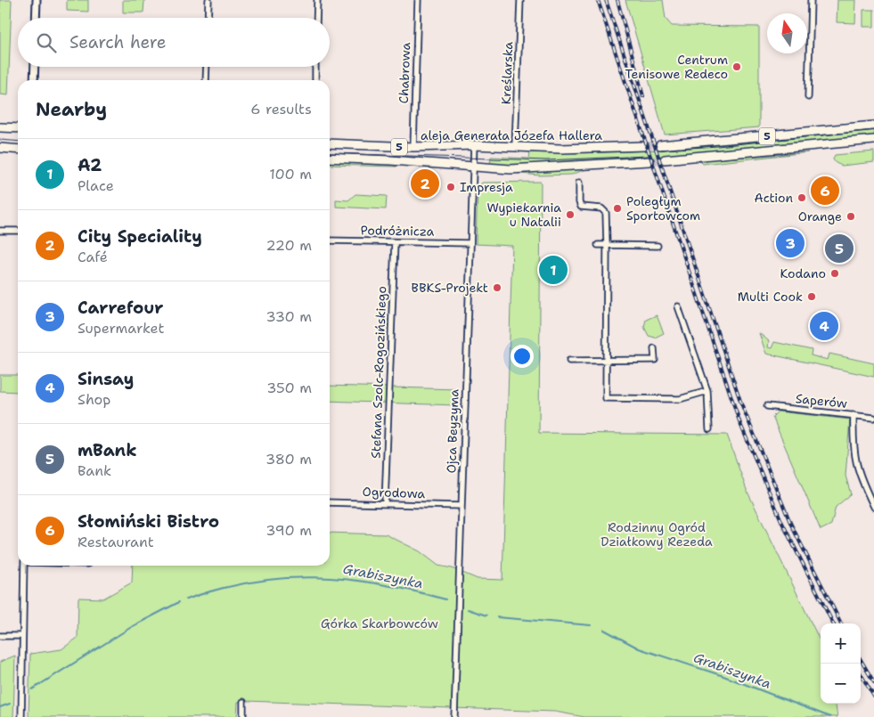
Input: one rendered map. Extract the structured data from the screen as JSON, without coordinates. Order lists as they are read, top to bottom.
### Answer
{
  "streets": {
    "main road": ["aleja Generała Józefa Hallera", "5"],
    "street": [
      "Chabrowa",
      "Kreślarska",
      "Podróżnicza",
      "Stefana Szolc-Rogozińskiego",
      "Saperów",
      "Ojca Beyzyma",
      "Ogrodowa"
    ]
  },
  "crossings": [
    ["Chabrowa", "aleja Generała Józefa Hallera"],
    ["Kreślarska", "aleja Generała Józefa Hallera"],
    ["aleja Generała Józefa Hallera", "Ojca Beyzyma"],
    ["5", "Ojca Beyzyma"],
    ["Podróżnicza", "Stefana Szolc-Rogozińskiego"],
    ["Podróżnicza", "Ojca Beyzyma"],
    ["Stefana Szolc-Rogozińskiego", "Ogrodowa"],
    ["Ojca Beyzyma", "Ogrodowa"]
  ],
  "water": ["Grabiszynka"],
  "parks": ["Rodzinny Ogród Działkowy Rezeda", "Górka Skarbowców"],
  "places": [
    "Centrum Tenisowe Redeco",
    "Impresja",
    "Action",
    "Poległym Sportowcom",
    "Wypiekarnia u Natalii",
    "Orange",
    "Kodano",
    "BBKS-Projekt",
    "Multi Cook"
  ],
  "north": "top",
  "page": {
    "search": "Search here",
    "heading": ["Nearby", "6 results"],
    "list": [
      {
        "mark": "1",
        "name": "A2",
        "note": "Place",
        "value": "100 m"
      },
      {
        "mark": "2",
        "name": "City Speciality",
        "note": "Café",
        "value": "220 m"
      },
      {
        "mark": "3",
        "name": "Carrefour",
        "note": "Supermarket",
        "value": "330 m"
      },
      {
        "mark": "4",
        "name": "Sinsay",
        "note": "Shop",
        "value": "350 m"
      },
      {
        "mark": "5",
        "name": "mBank",
        "note": "Bank",
        "value": "380 m"
      },
      {
        "mark": "6",
        "name": "Słomiński Bistro",
        "note": "Restaurant",
        "value": "390 m"
      }
    ],
    "pins": [
      "2",
      "6",
      "3",
      "5",
      "1",
      "4"
    ],
    "map_buttons": ["+", "−"]
  }
}
